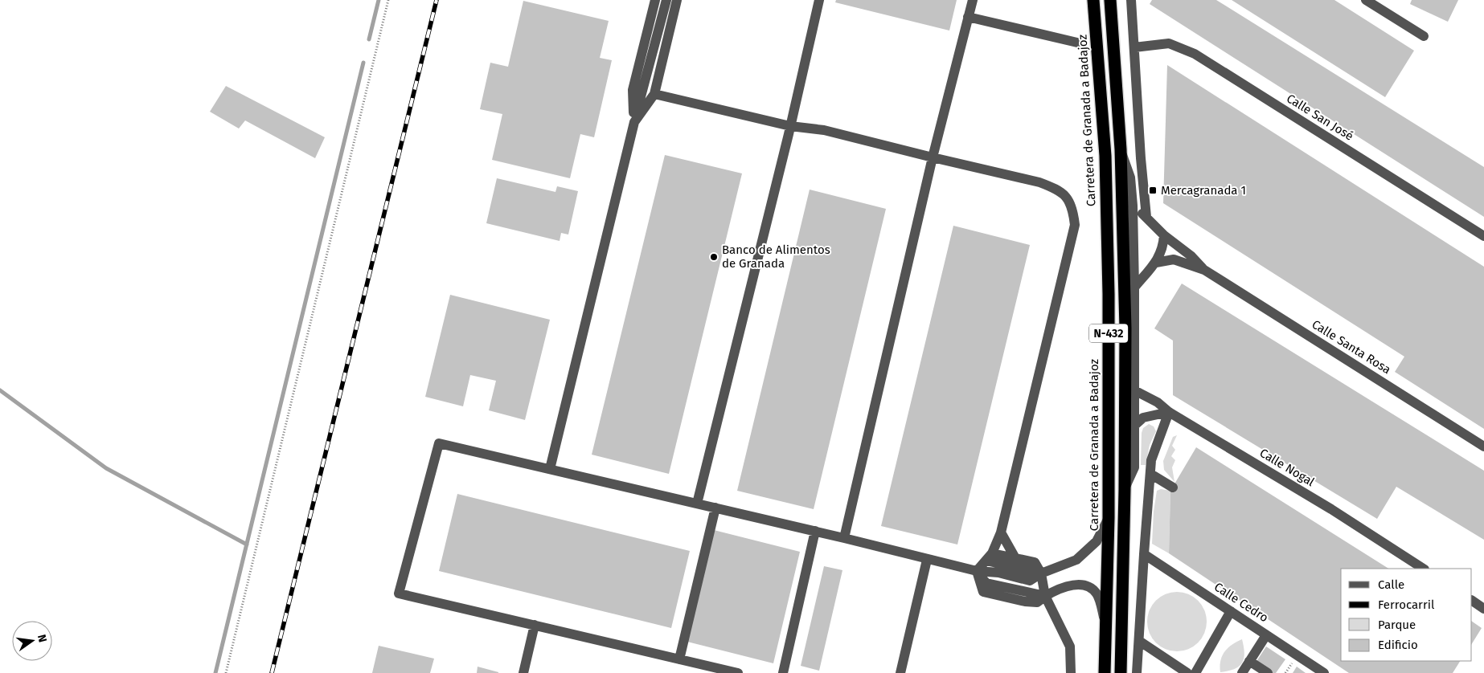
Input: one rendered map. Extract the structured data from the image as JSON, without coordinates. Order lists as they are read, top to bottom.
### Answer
{
  "streets": {
    "highway": ["Carretera de Granada a Badajoz", "N-432"],
    "street": [
      "Calle San José",
      "Calle Santa Rosa",
      "Calle Nogal",
      "Calle Cedro"
    ]
  },
  "places": {
    "transit": ["Mercagranada 1"],
    "other": ["Banco de Alimentos de Granada"]
  },
  "legend": [
    "Calle",
    "Ferrocarril",
    "Parque",
    "Edificio"
  ],
  "north": "right"
}
